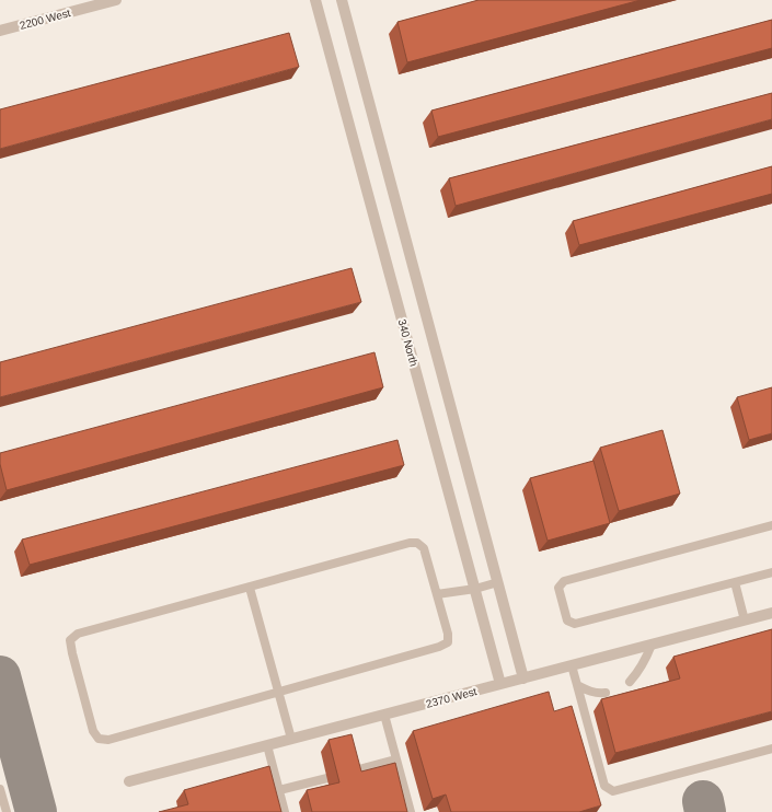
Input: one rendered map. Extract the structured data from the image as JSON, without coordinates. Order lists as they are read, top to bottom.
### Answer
{
  "streets": {
    "street": ["2200 West", "340 North", "2370 West"]
  },
  "crossings": [
    ["340 North", "2370 West"]
  ]
}
